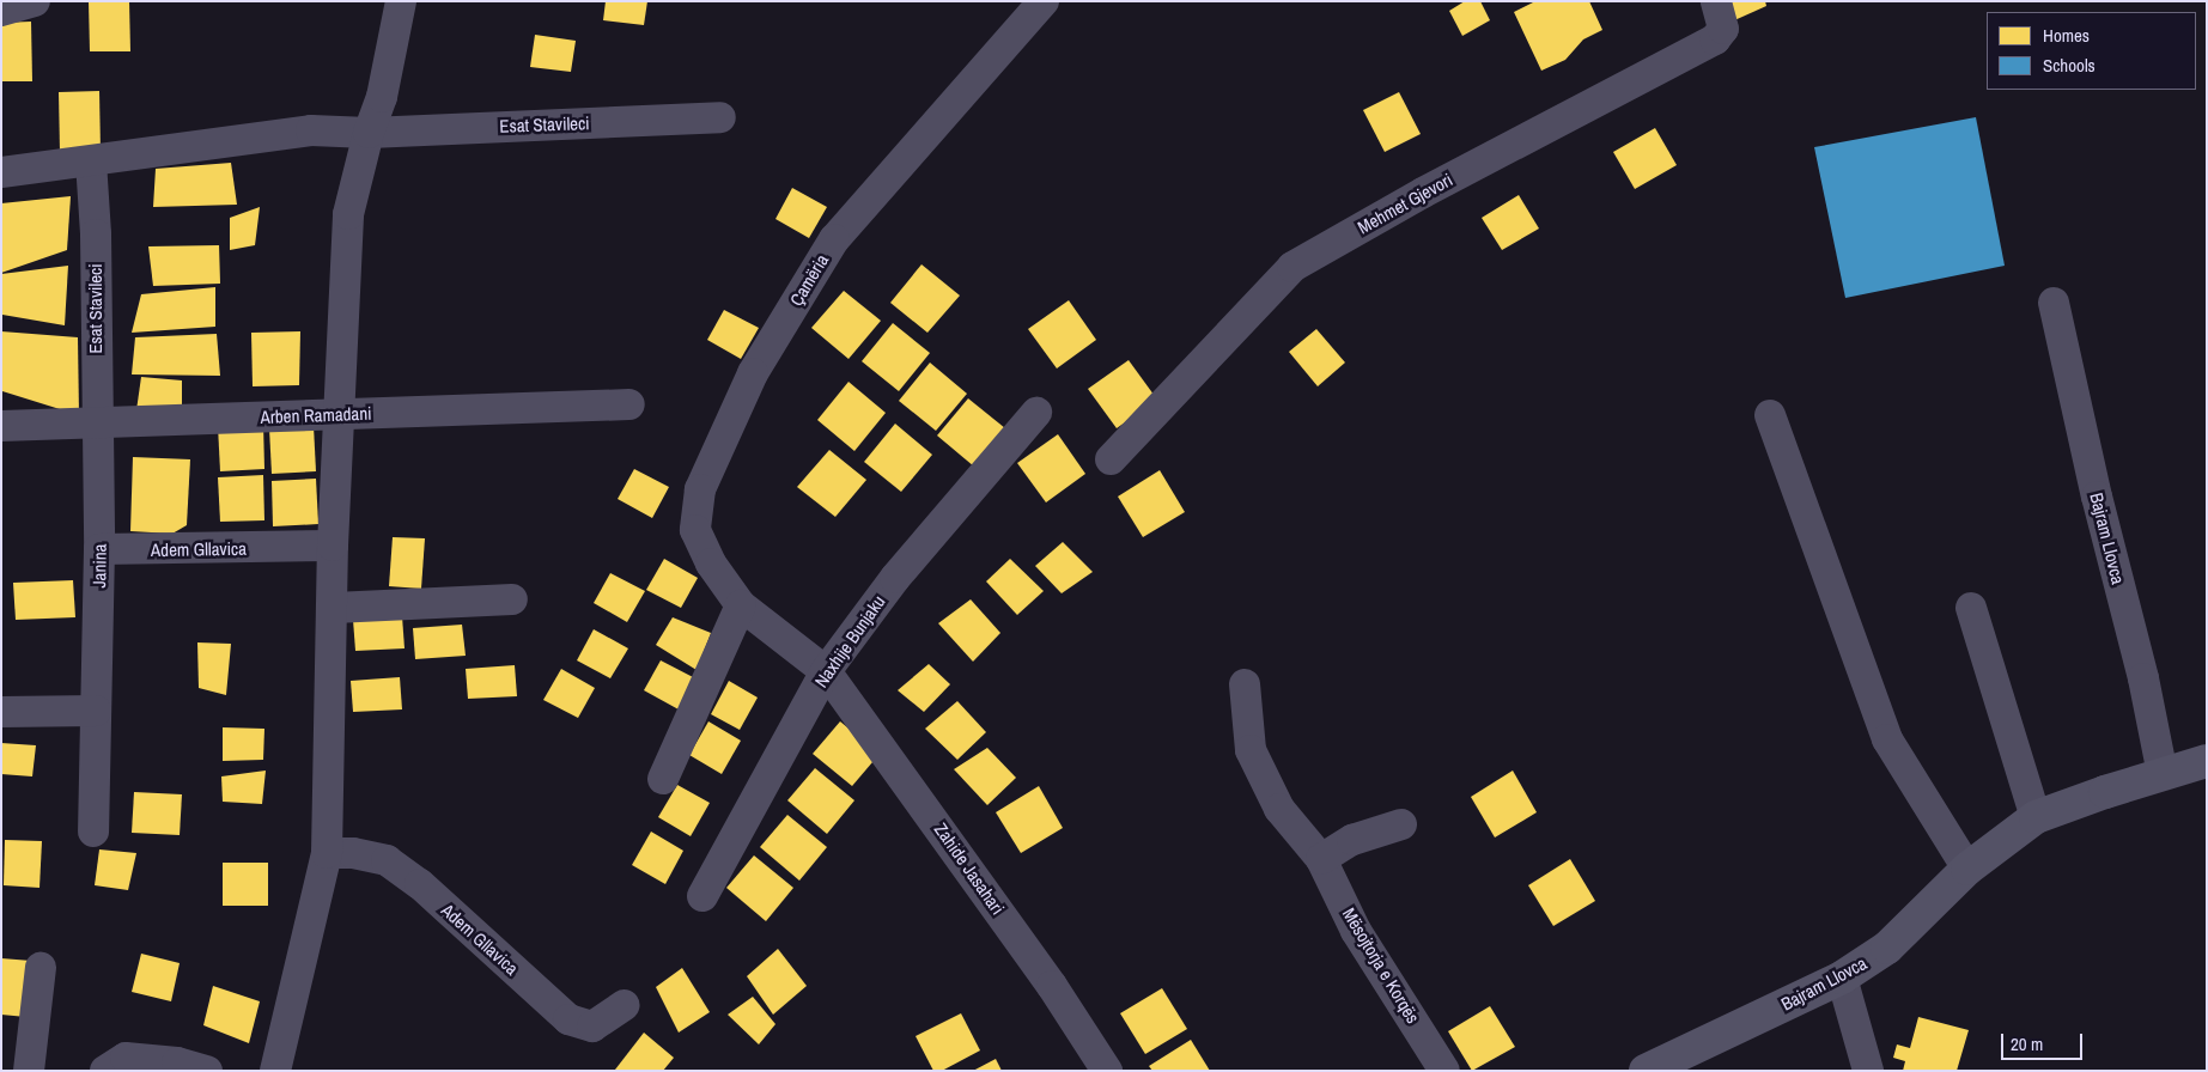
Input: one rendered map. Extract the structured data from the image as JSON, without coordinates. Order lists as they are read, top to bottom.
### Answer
{
  "streets": {
    "street": [
      "Esat Stavileci",
      "Mehmet Gjevori",
      "Çamëria",
      "Arben Ramadani",
      "Bajram Llovca",
      "Adem Gllavica",
      "Janina",
      "Naxhije Bunjaku",
      "Zahide Jasahari",
      "Mësojtorja e Korqës"
    ]
  },
  "crossings": [
    ["Esat Stavileci", "Arben Ramadani"],
    ["Esat Stavileci", "Janina"],
    ["Çamëria", "Naxhije Bunjaku"],
    ["Çamëria", "Zahide Jasahari"],
    ["Arben Ramadani", "Janina"],
    ["Adem Gllavica", "Janina"],
    ["Naxhije Bunjaku", "Zahide Jasahari"]
  ],
  "legend": ["Homes", "Schools"],
  "scale_bar": "20 m"
}
